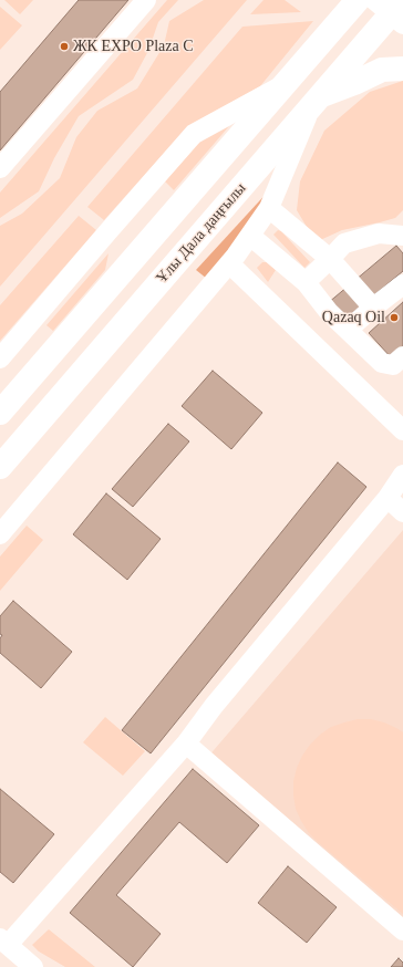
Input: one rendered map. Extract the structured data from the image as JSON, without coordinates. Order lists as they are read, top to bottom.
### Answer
{
  "streets": {
    "main road": ["Ұлы Дала даңғылы"]
  },
  "places": ["ЖК EXPO Plaza C", "Qazaq Oil"]
}
